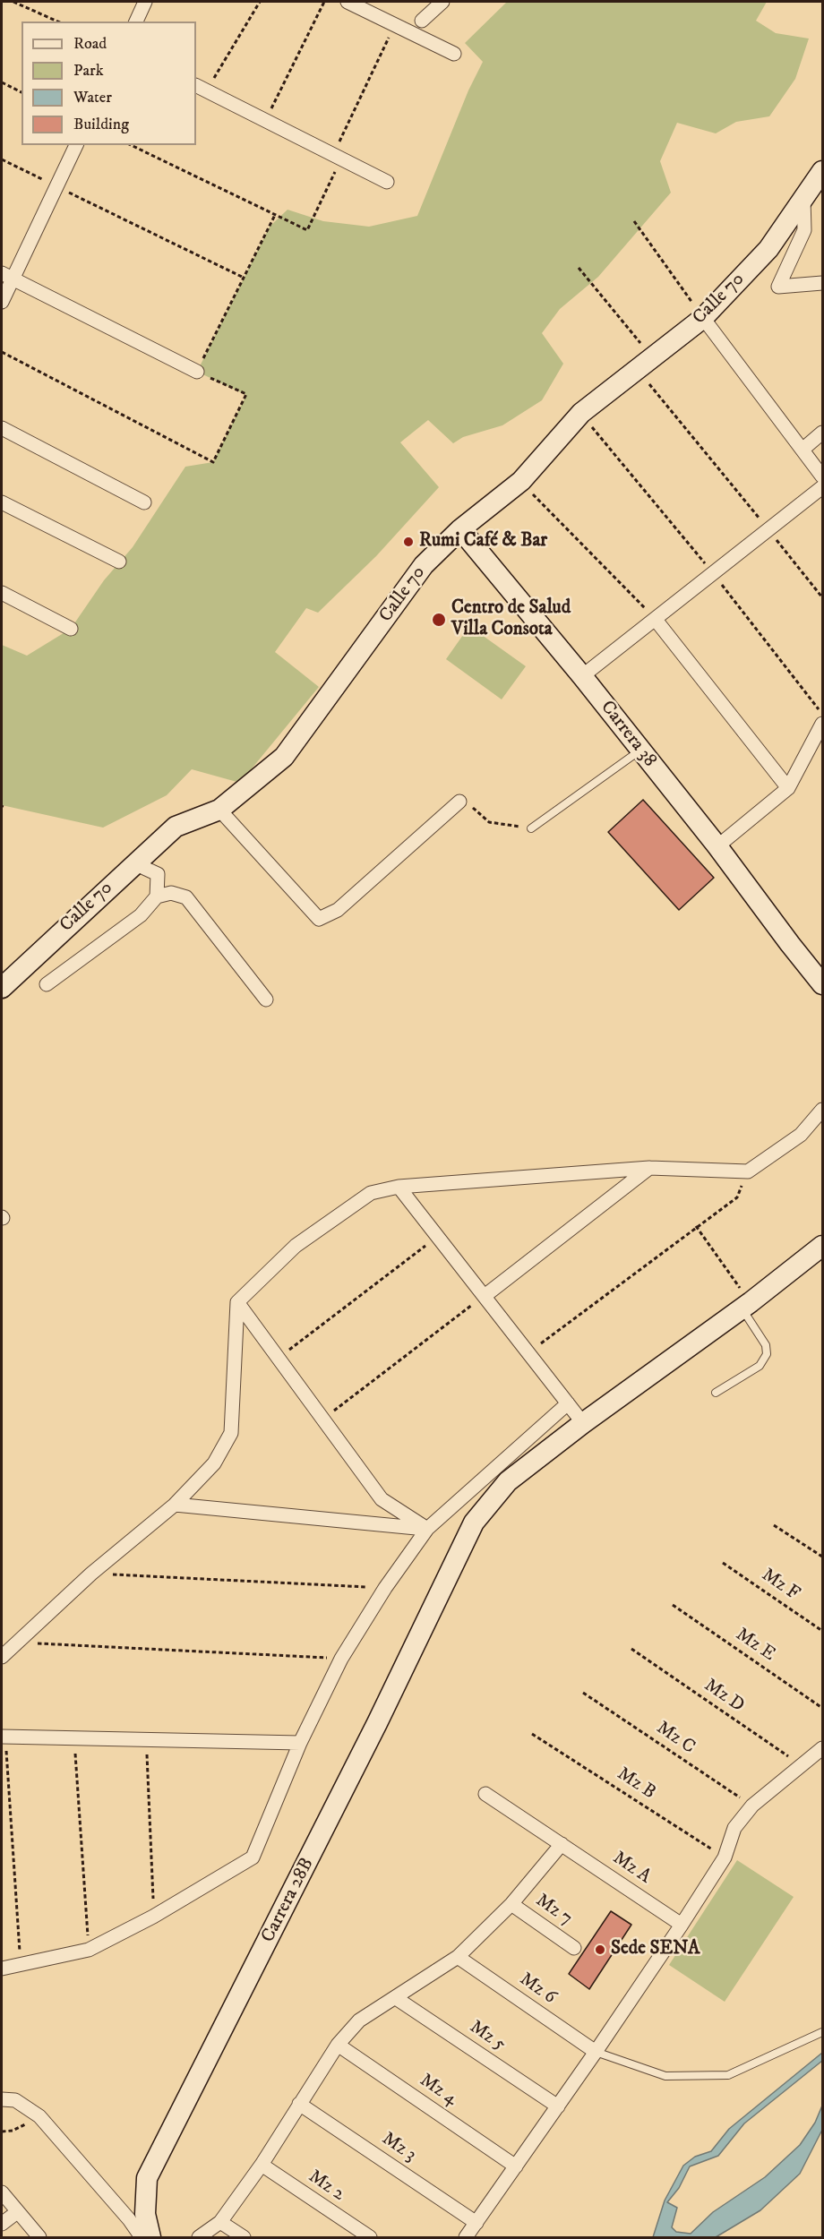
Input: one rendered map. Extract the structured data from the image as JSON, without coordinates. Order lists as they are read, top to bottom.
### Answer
{
  "streets": {
    "street": [
      "Calle 70",
      "Carrera 38",
      "Mz A",
      "Carrera 28B",
      "Mz 7",
      "Mz 6",
      "Mz 5",
      "Mz 4",
      "Mz 3",
      "Mz 2"
    ],
    "path": [
      "Mz F",
      "Mz E",
      "Mz D",
      "Mz C",
      "Mz B"
    ]
  },
  "crossings": [
    ["Calle 70", "Carrera 38"]
  ],
  "places": ["Rumi Café & Bar", "Centro de Salud Villa Consota", "Sede SENA"],
  "legend": [
    "Road",
    "Park",
    "Water",
    "Building"
  ]
}
